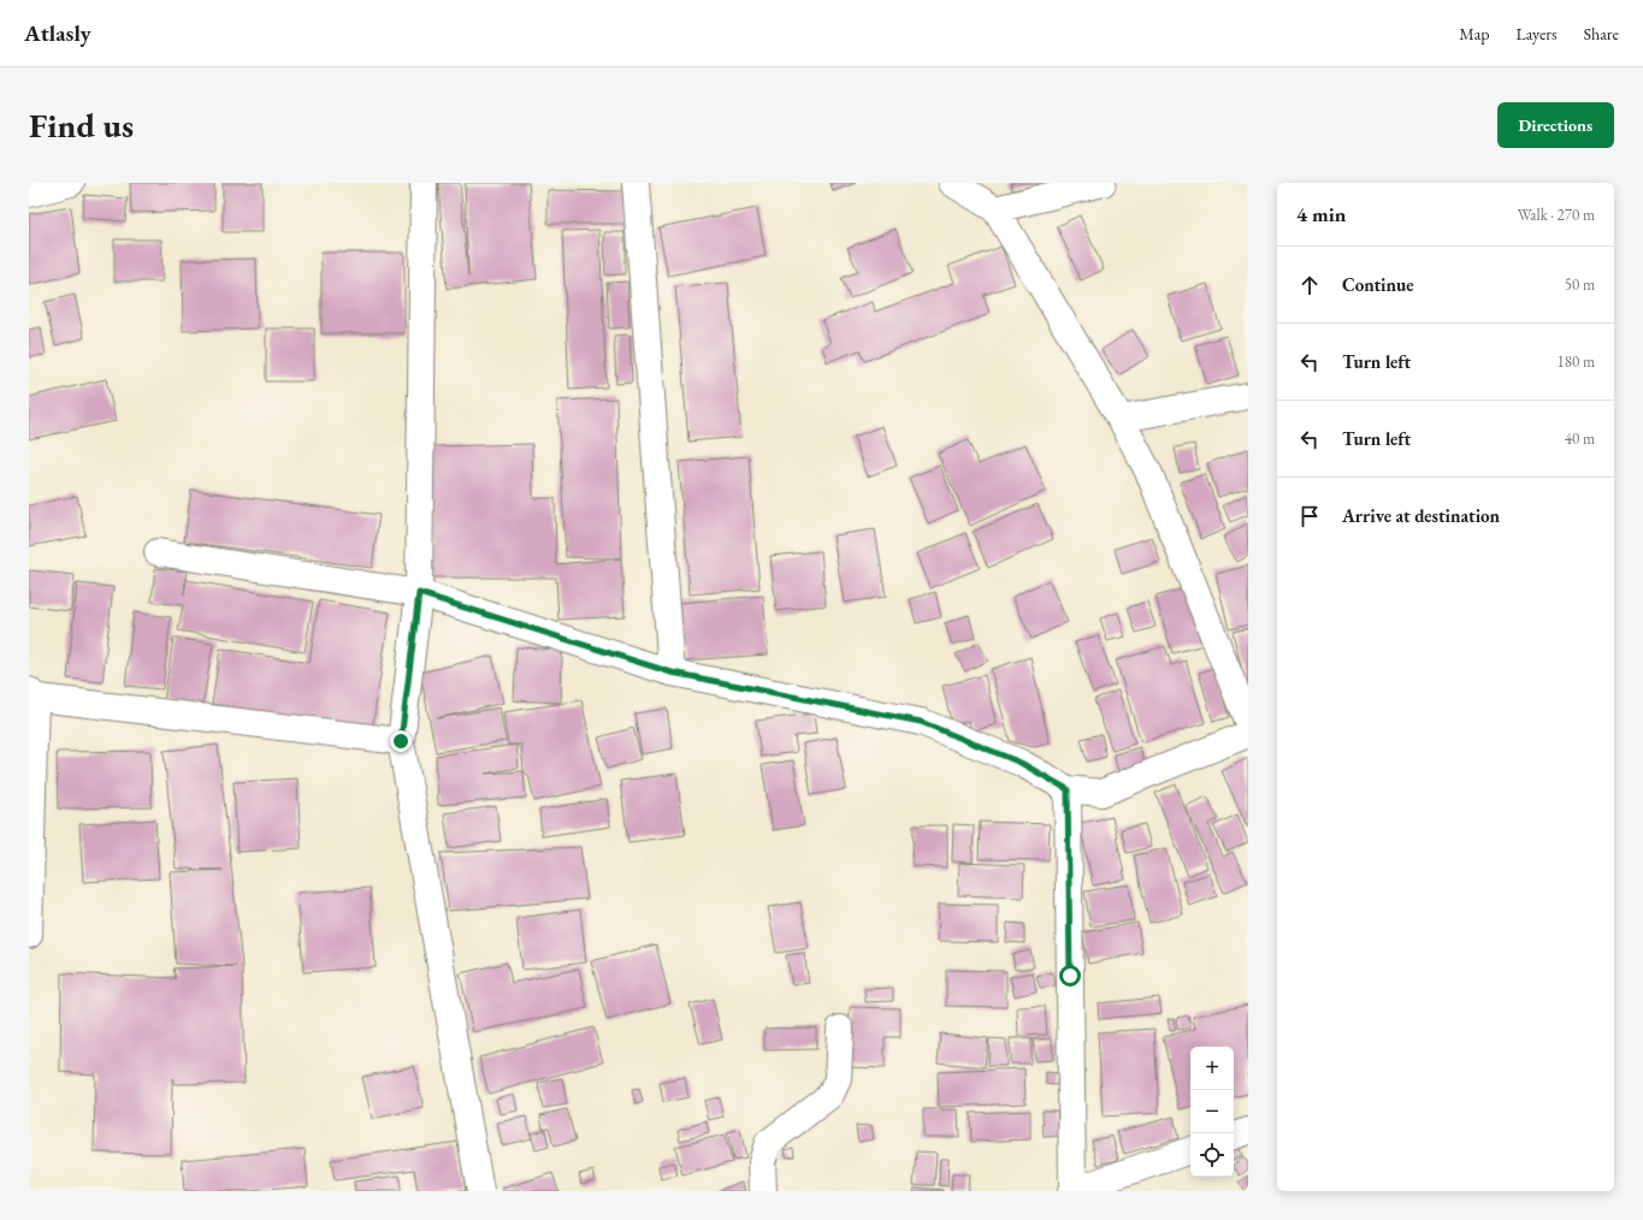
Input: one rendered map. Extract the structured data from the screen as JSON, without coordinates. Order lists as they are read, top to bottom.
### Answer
{
  "page": {
    "header": "Atlasly",
    "nav": ["Map", "Layers", "Share"],
    "buttons": "Directions",
    "title": "Find us",
    "heading": ["4 min", "Walk · 270 m"],
    "list": [
      ["Continue", "50 m"],
      ["Turn left", "180 m"],
      ["Turn left", "40 m"],
      "Arrive at destination"
    ],
    "map_buttons": ["+", "−"]
  }
}
